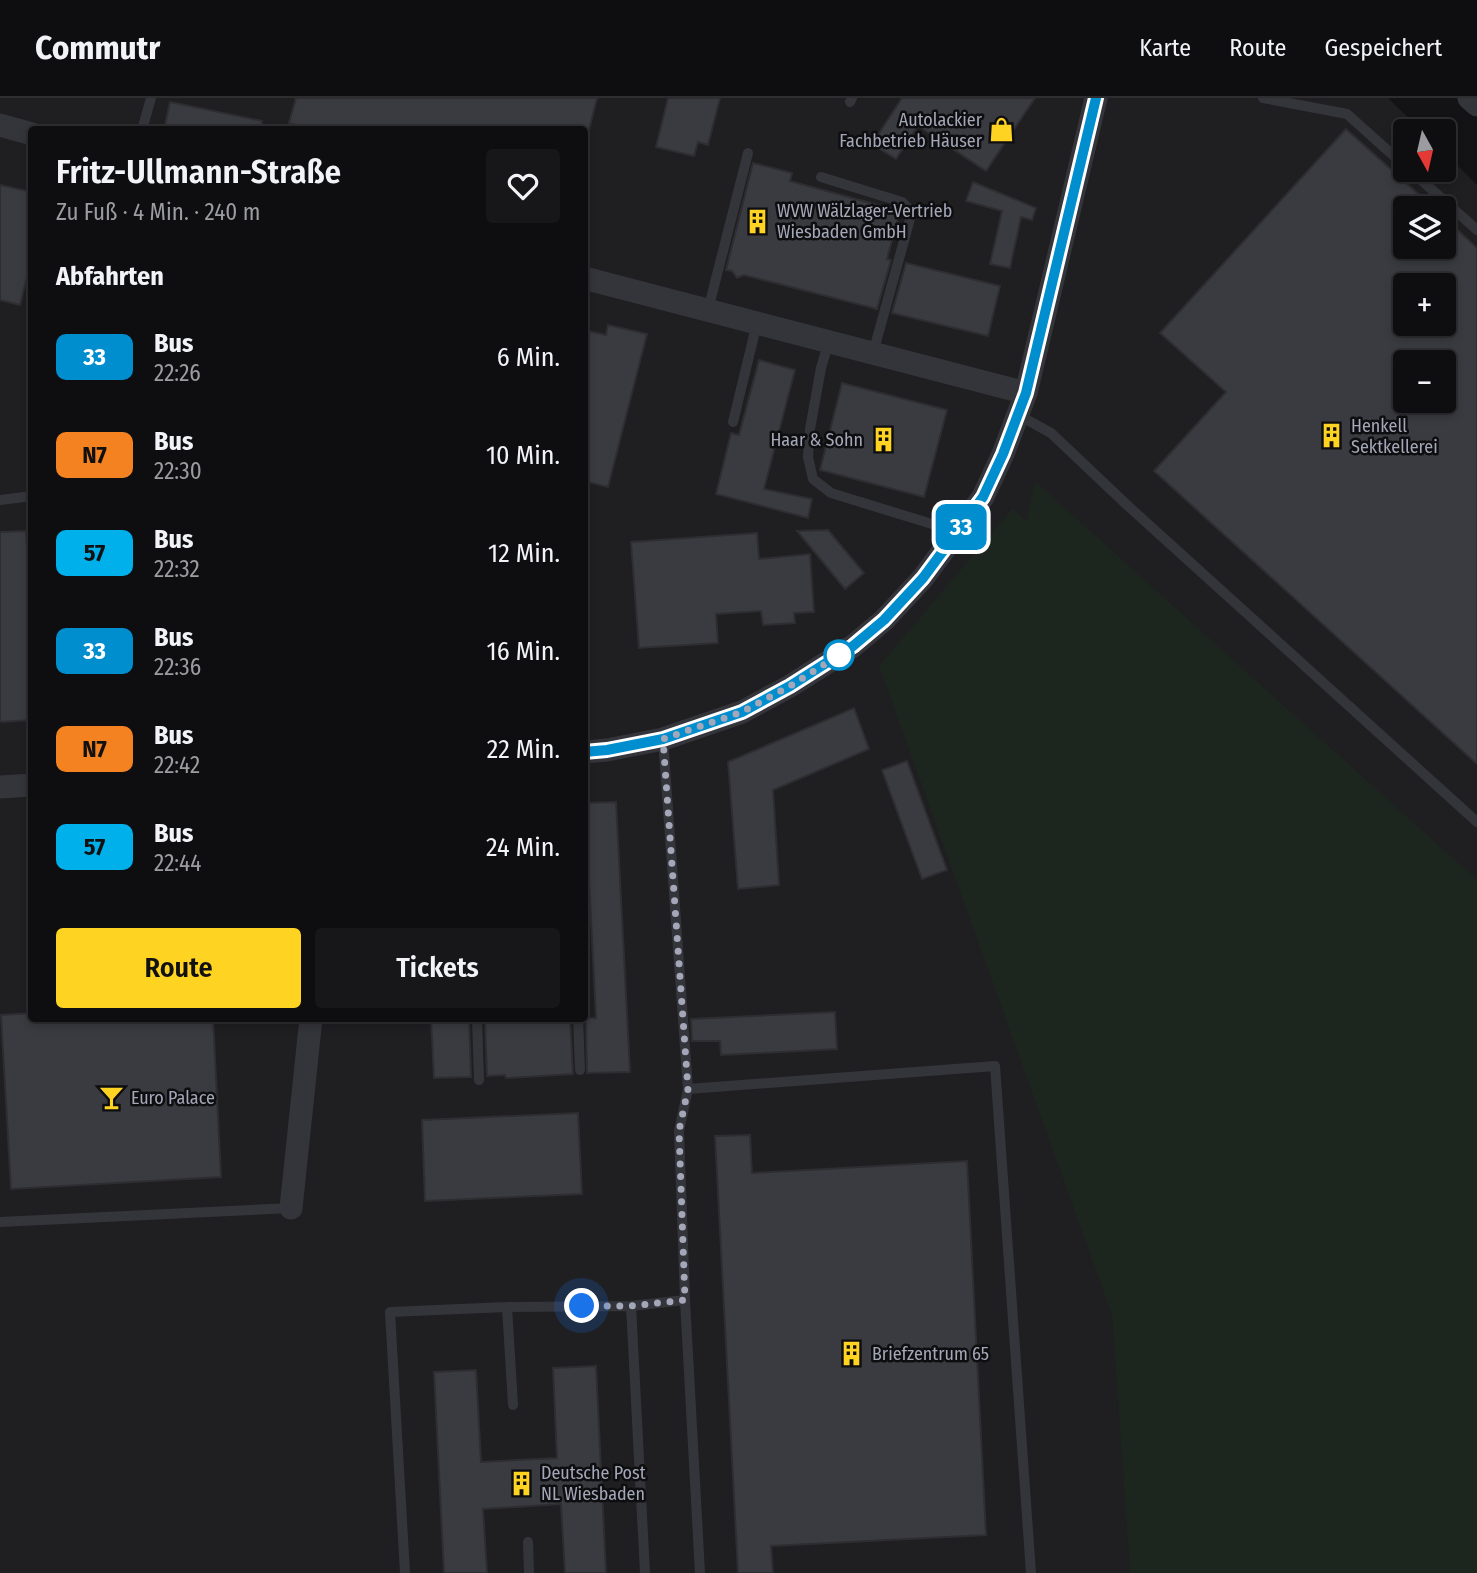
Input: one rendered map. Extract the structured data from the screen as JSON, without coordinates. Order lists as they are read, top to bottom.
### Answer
{
  "places": {
    "shop": ["Autolackier Fachbetrieb Häuser"],
    "building": [
      "WVW Wälzlager-Vertrieb Wiesbaden GmbH",
      "Henkell Sektkellerei",
      "Haar & Sohn",
      "Briefzentrum 65",
      "Deutsche Post NL Wiesbaden"
    ],
    "bar": ["Euro Palace"]
  },
  "lines": ["bus line 33"],
  "north": "bottom",
  "page": {
    "header": "Commutr",
    "nav": ["Karte", "Route", "Gespeichert"],
    "on_map": "33",
    "map_buttons": ["+", "−"],
    "heading": [
      ["Fritz-Ullmann-Straße", "Zu Fuß · 4 Min. · 240 m"],
      "Abfahrten"
    ],
    "list": [
      {
        "mark": "33",
        "name": "Bus",
        "note": "22:26",
        "value": "6 Min."
      },
      {
        "mark": "N7",
        "name": "Bus",
        "note": "22:30",
        "value": "10 Min."
      },
      {
        "mark": "57",
        "name": "Bus",
        "note": "22:32",
        "value": "12 Min."
      },
      {
        "mark": "33",
        "name": "Bus",
        "note": "22:36",
        "value": "16 Min."
      },
      {
        "mark": "N7",
        "name": "Bus",
        "note": "22:42",
        "value": "22 Min."
      },
      {
        "mark": "57",
        "name": "Bus",
        "note": "22:44",
        "value": "24 Min."
      }
    ],
    "buttons": ["Route", "Tickets"]
  }
}
